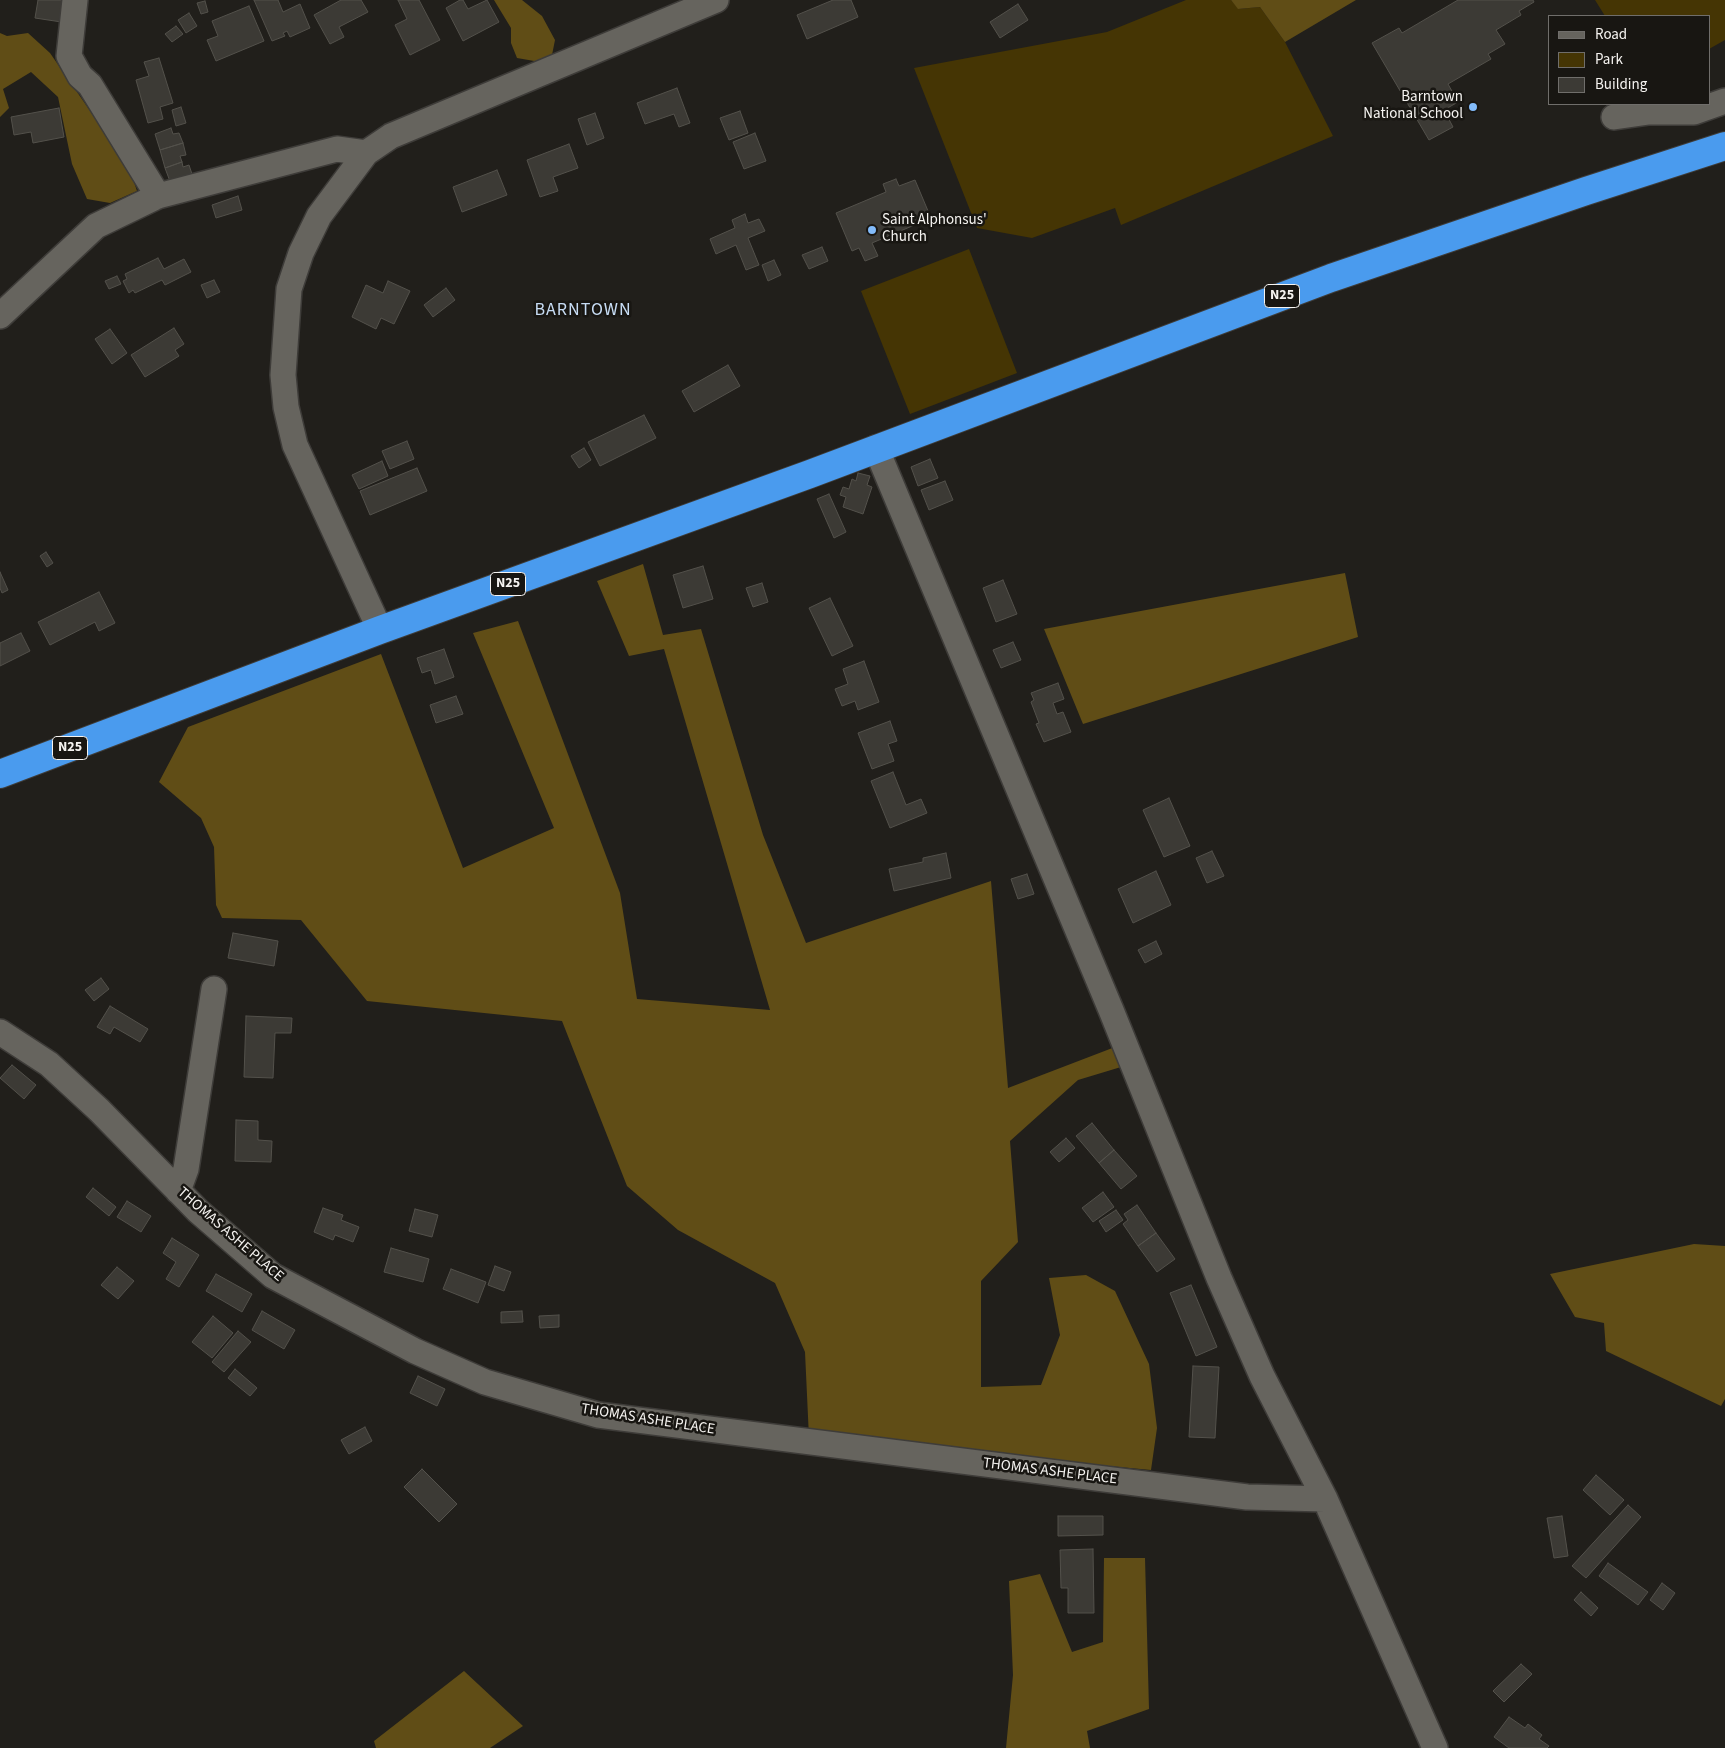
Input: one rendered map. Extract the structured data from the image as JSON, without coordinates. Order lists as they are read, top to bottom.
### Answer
{
  "streets": {
    "highway": ["N25"],
    "street": ["THOMAS ASHE PLACE"]
  },
  "districts": ["BARNTOWN"],
  "places": ["Barntown National School", "Saint Alphonsus' Church"],
  "legend": ["Road", "Park", "Building"]
}
